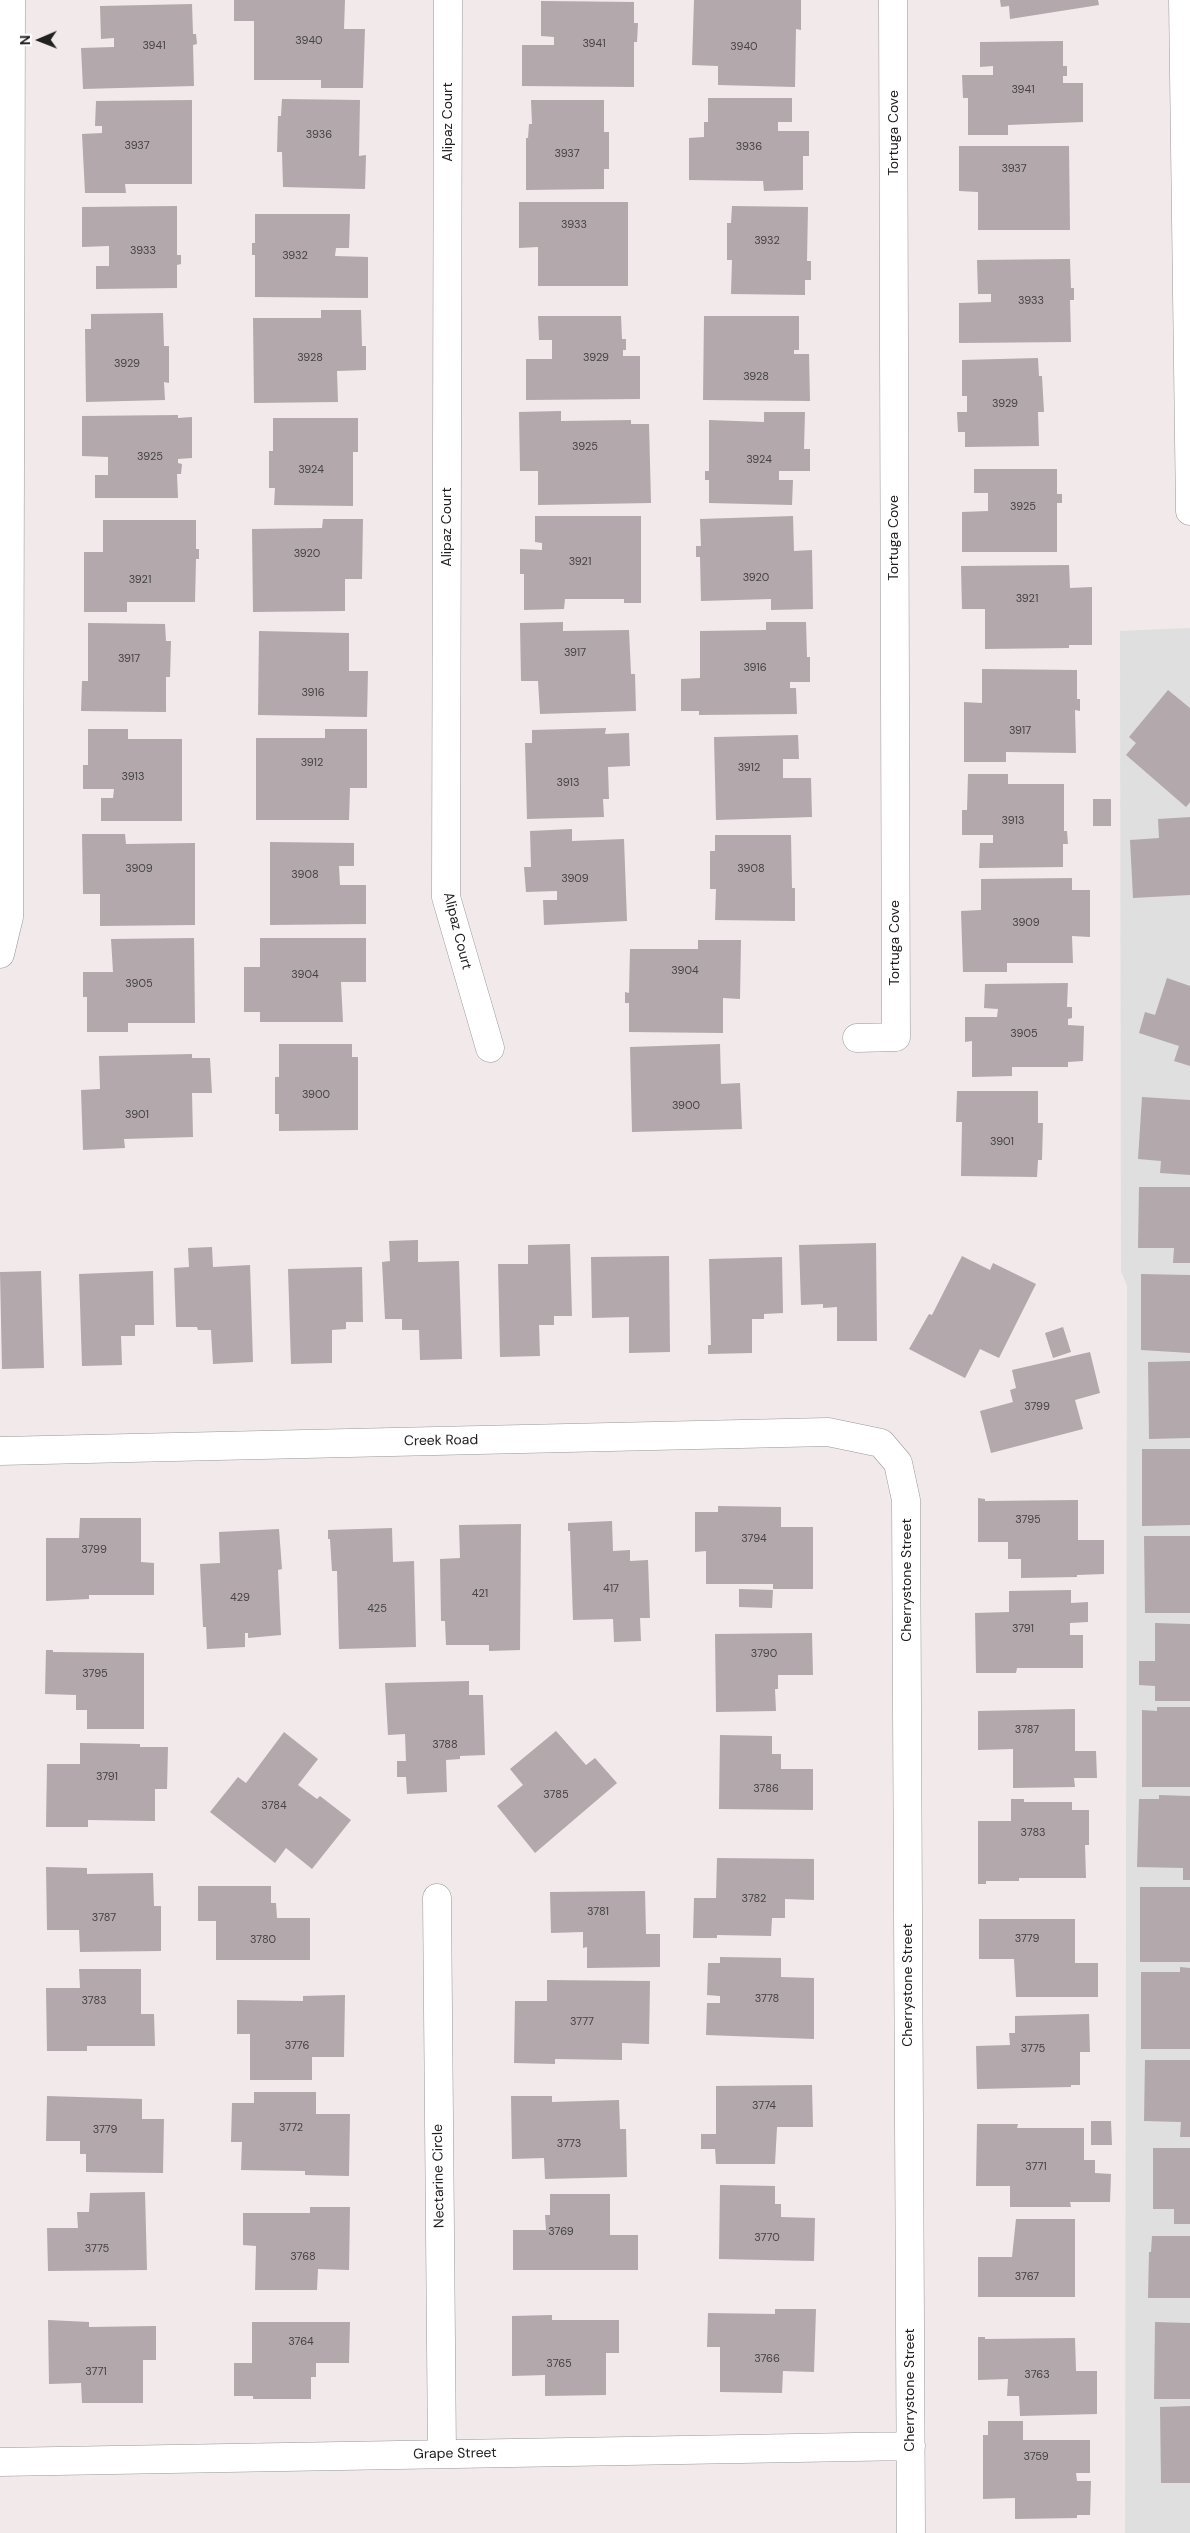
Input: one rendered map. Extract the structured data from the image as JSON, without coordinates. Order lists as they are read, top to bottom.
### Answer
{
  "streets": {
    "street": [
      "Alipaz Court",
      "Tortuga Cove",
      "Creek Road",
      "Cherrystone Street",
      "Nectarine Circle",
      "Grape Street"
    ]
  },
  "crossings": [
    ["Creek Road", "Cherrystone Street"],
    ["Cherrystone Street", "Grape Street"],
    ["Nectarine Circle", "Grape Street"]
  ],
  "house_numbers": [
    "3940",
    "3941",
    "3941",
    "3940",
    "3941",
    "3936",
    "3937",
    "3936",
    "3937",
    "3937",
    "3933",
    "3932",
    "3933",
    "3932",
    "3933",
    "3928",
    "3929",
    "3929",
    "3928",
    "3929",
    "3925",
    "3925",
    "3924",
    "3924",
    "3925",
    "3920",
    "3921",
    "3920",
    "3921",
    "3921",
    "3917",
    "3917",
    "3916",
    "3916",
    "3917",
    "3912",
    "3912",
    "3913",
    "3913",
    "3913",
    "3909",
    "3908",
    "3908",
    "3909",
    "3909",
    "3904",
    "3904",
    "3905",
    "3905",
    "3900",
    "3900",
    "3901",
    "3901",
    "3799",
    "3795",
    "3794",
    "3799",
    "417",
    "421",
    "429",
    "425",
    "3791",
    "3790",
    "3795",
    "3787",
    "3788",
    "3791",
    "3786",
    "3785",
    "3784",
    "3783",
    "3782",
    "3781",
    "3787",
    "3779",
    "3780",
    "3778",
    "3783",
    "3777",
    "3776",
    "3775",
    "3774",
    "3772",
    "3779",
    "3773",
    "3771",
    "3769",
    "3770",
    "3775",
    "3768",
    "3767",
    "3764",
    "3766",
    "3765",
    "3771",
    "3763",
    "3759"
  ],
  "north": "left"
}
